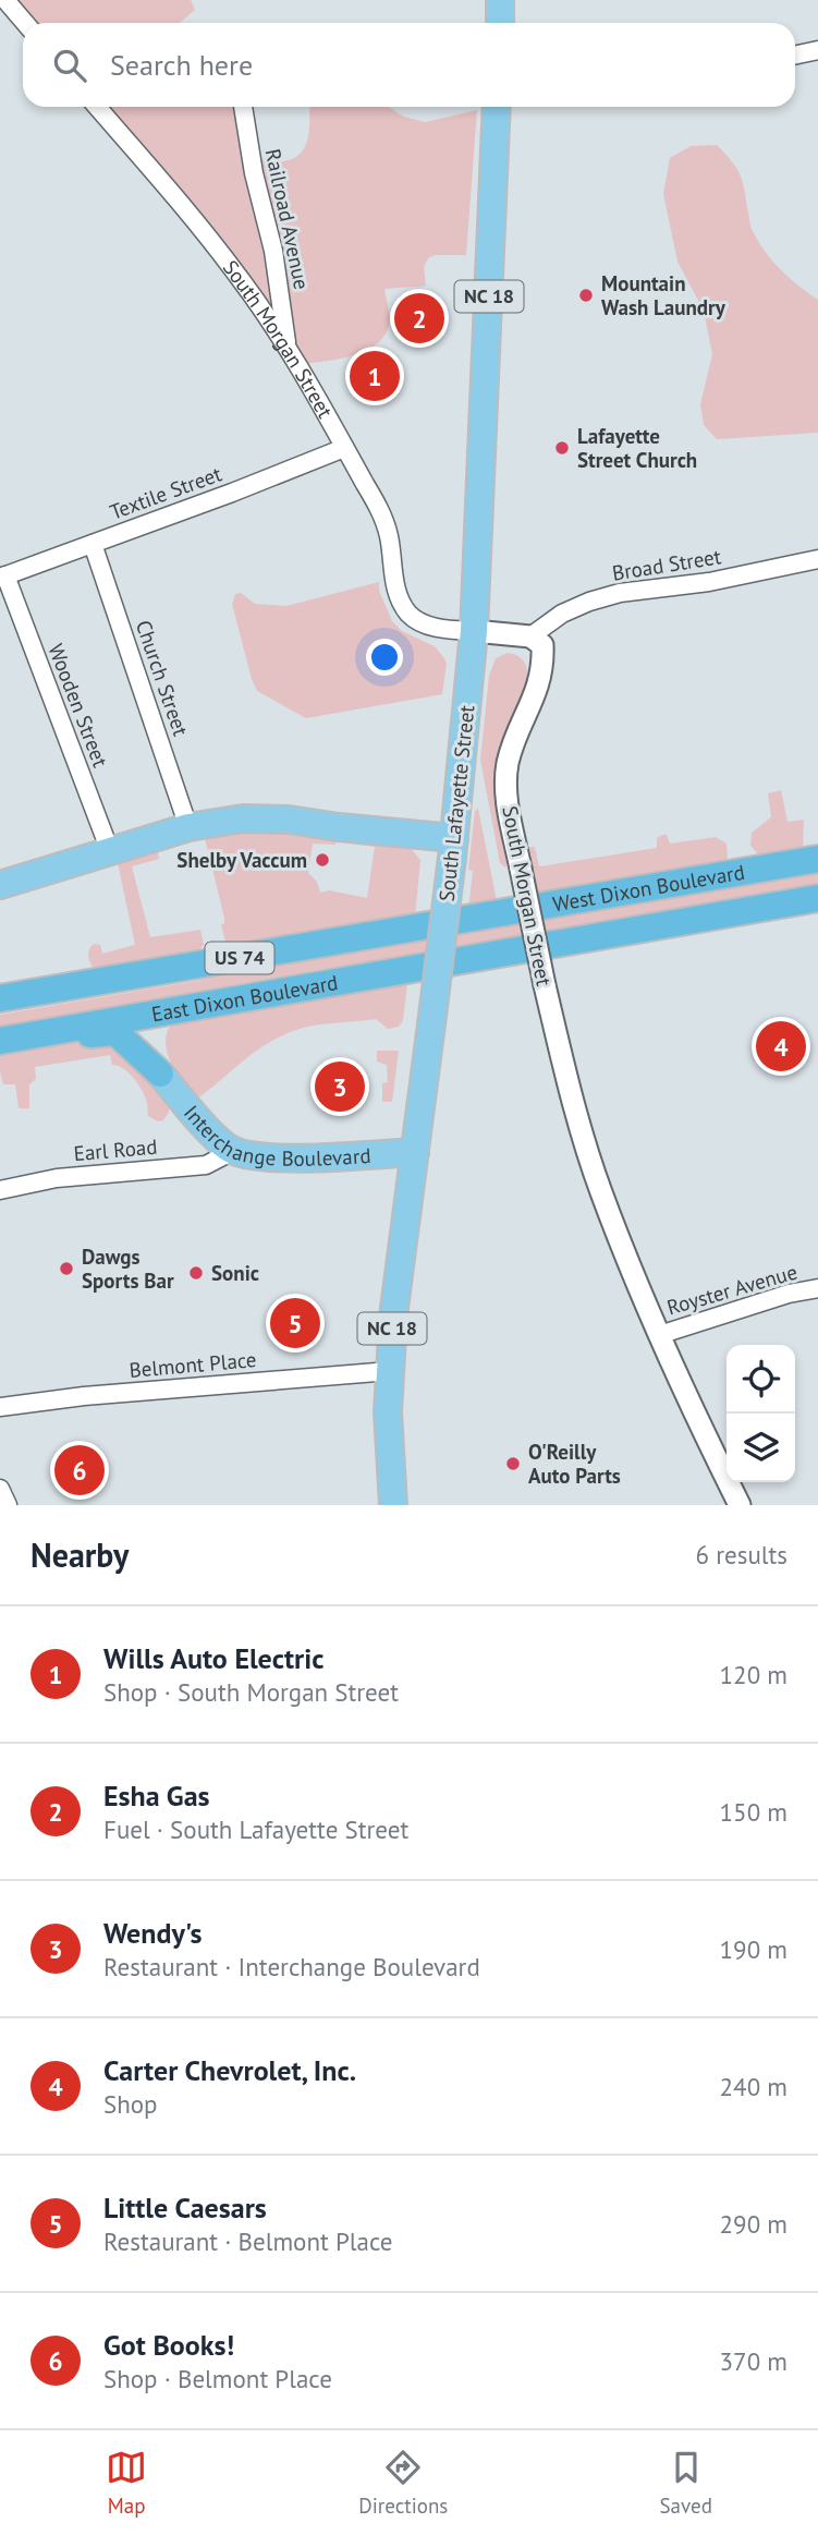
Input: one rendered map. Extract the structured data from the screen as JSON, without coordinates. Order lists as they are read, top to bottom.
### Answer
{
  "streets": {
    "highway": ["West Dixon Boulevard", "US 74", "East Dixon Boulevard"],
    "main road": ["NC 18", "South Lafayette Street", "Interchange Boulevard"],
    "street": [
      "Railroad Avenue",
      "South Morgan Street",
      "Textile Street",
      "Broad Street",
      "Church Street",
      "Wooden Street",
      "Earl Road",
      "Royster Avenue",
      "Belmont Place"
    ]
  },
  "crossings": [
    ["Railroad Avenue", "South Morgan Street"],
    ["South Morgan Street", "Textile Street"],
    ["South Morgan Street", "Broad Street"],
    ["South Morgan Street", "South Lafayette Street"],
    ["South Morgan Street", "Royster Avenue"],
    ["Textile Street", "Church Street"],
    ["Textile Street", "Wooden Street"],
    ["South Lafayette Street", "Interchange Boulevard"],
    ["South Lafayette Street", "Belmont Place"],
    ["West Dixon Boulevard", "East Dixon Boulevard"],
    ["Interchange Boulevard", "Earl Road"]
  ],
  "places": [
    "Mountain Wash Laundry",
    "Lafayette Street Church",
    "Shelby Vaccum",
    "Dawgs Sports Bar",
    "Sonic",
    "O'Reilly Auto Parts"
  ],
  "page": {
    "search": "Search here",
    "pins": [
      "2",
      "1",
      "4",
      "3",
      "5",
      "6"
    ],
    "heading": ["Nearby", "6 results"],
    "list": [
      {
        "mark": "1",
        "name": "Wills Auto Electric",
        "note": "Shop · South Morgan Street",
        "value": "120 m"
      },
      {
        "mark": "2",
        "name": "Esha Gas",
        "note": "Fuel · South Lafayette Street",
        "value": "150 m"
      },
      {
        "mark": "3",
        "name": "Wendy's",
        "note": "Restaurant · Interchange Boulevard",
        "value": "190 m"
      },
      {
        "mark": "4",
        "name": "Carter Chevrolet, Inc.",
        "note": "Shop",
        "value": "240 m"
      },
      {
        "mark": "5",
        "name": "Little Caesars",
        "note": "Restaurant · Belmont Place",
        "value": "290 m"
      },
      {
        "mark": "6",
        "name": "Got Books!",
        "note": "Shop · Belmont Place",
        "value": "370 m"
      }
    ],
    "nav": ["Map", "Directions", "Saved"]
  }
}
